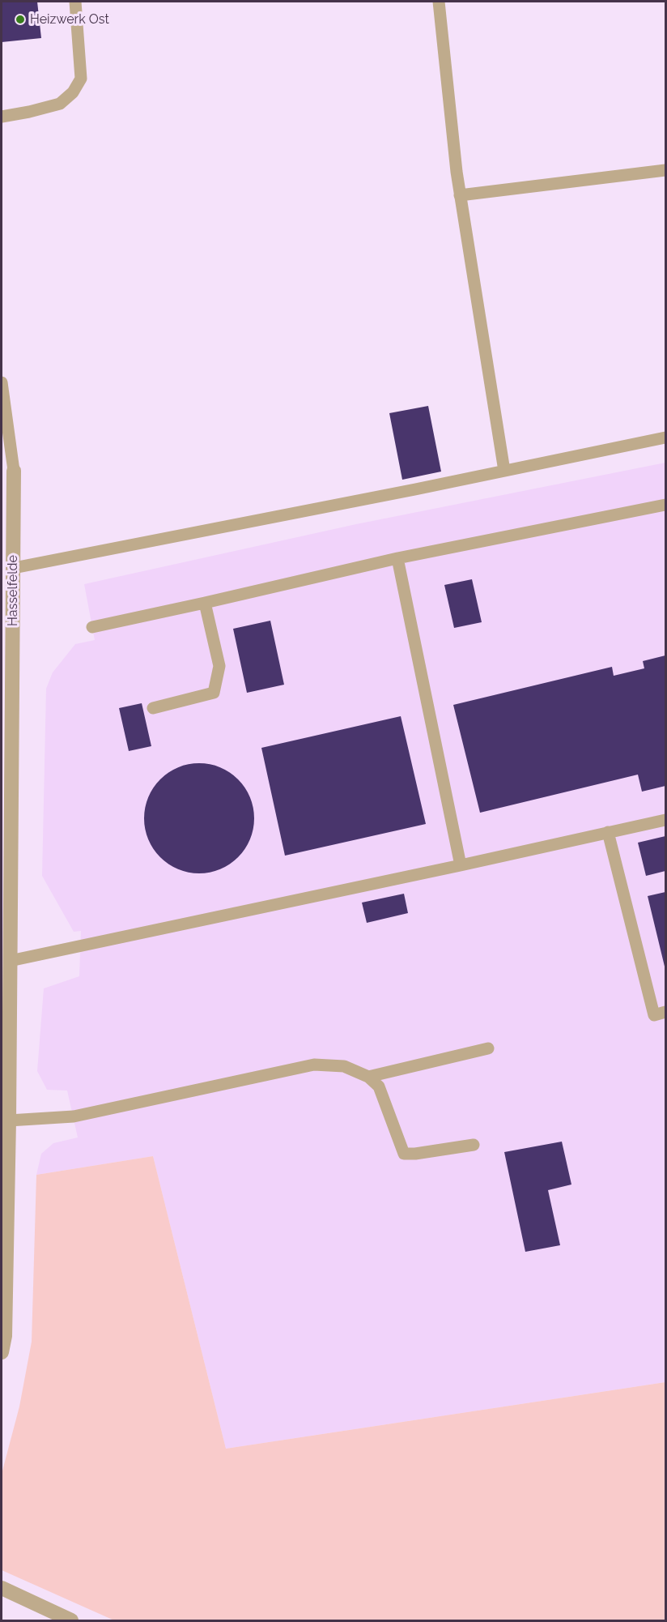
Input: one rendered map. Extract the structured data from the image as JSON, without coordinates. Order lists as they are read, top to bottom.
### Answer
{
  "streets": {
    "street": ["Hasselfelde"]
  },
  "places": ["Heizwerk Ost"]
}
